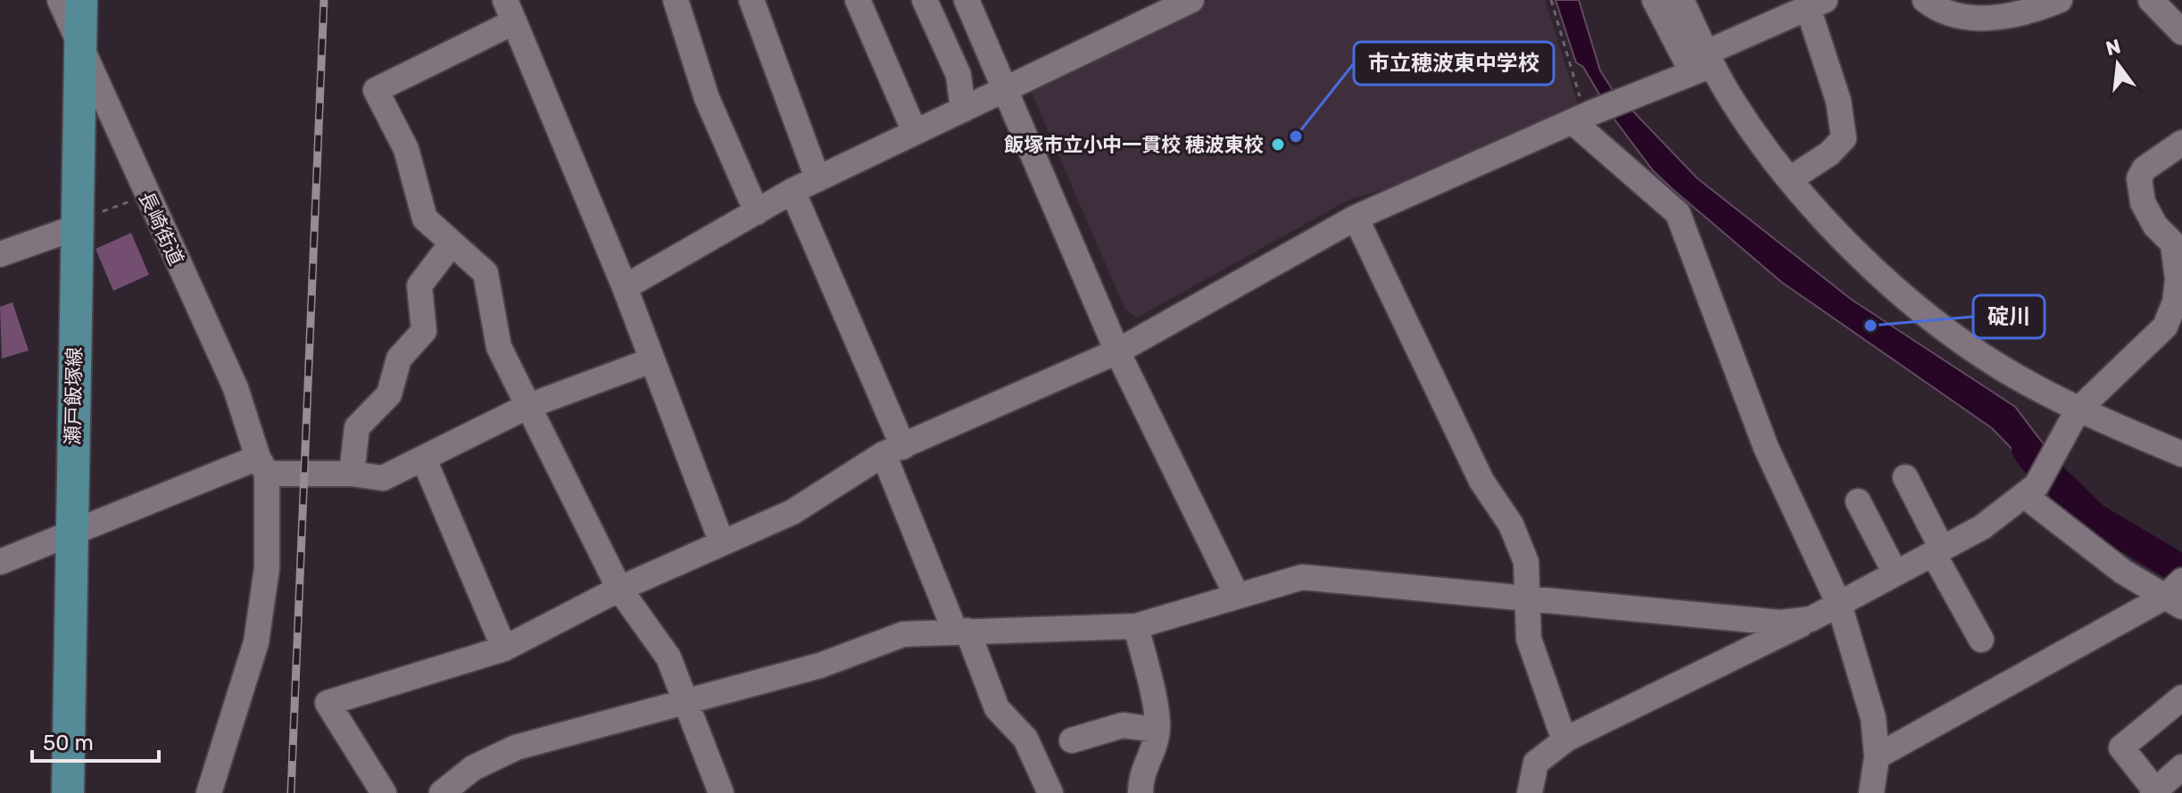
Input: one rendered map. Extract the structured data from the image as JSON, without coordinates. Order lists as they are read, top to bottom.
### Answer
{
  "streets": {
    "main road": ["瀬戸飯塚線"],
    "street": ["長崎街道"]
  },
  "crossings": [
    ["長崎街道", "瀬戸飯塚線"]
  ],
  "places": ["市立穂波東中学校", "飯塚市立小中一貫校 穂波東校", "碇川"],
  "scale_bar": "50 m",
  "north": "top"
}
